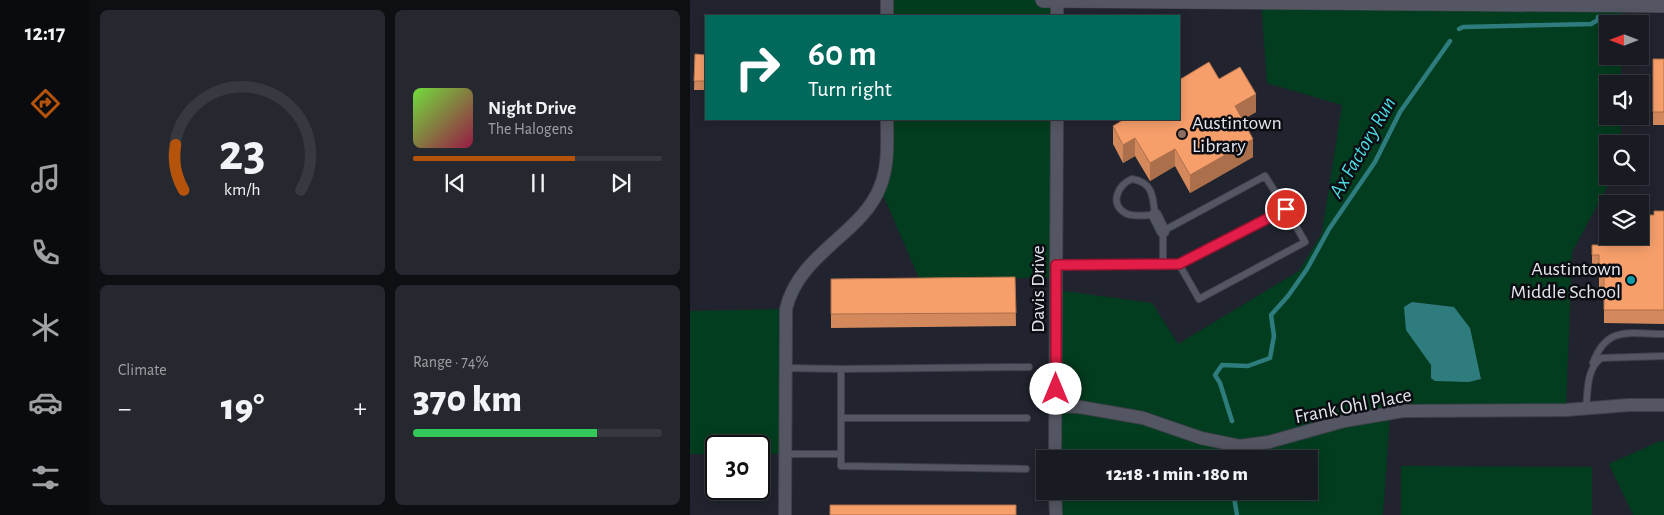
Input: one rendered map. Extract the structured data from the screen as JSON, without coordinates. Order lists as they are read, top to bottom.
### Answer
{
  "streets": {
    "street": ["Davis Drive", "Frank Ohl Place"]
  },
  "crossings": [
    ["Davis Drive", "Frank Ohl Place"]
  ],
  "water": ["Ax Factory Run"],
  "places": ["Austintown Library", "Austintown Middle School"],
  "north": "left",
  "page": {
    "tabs": "12:17",
    "turn": ["60 m", "Turn right"],
    "song": ["Night Drive", "The Halogens"],
    "tile": [
      "Climate",
      ["Range · 74%", "370 km"]
    ],
    "heat": ["−", "19°", "+"],
    "limit": "30",
    "trip": "12:18 · 1 min · 180 m",
    "gauge": ["23", "km/h"]
  }
}
